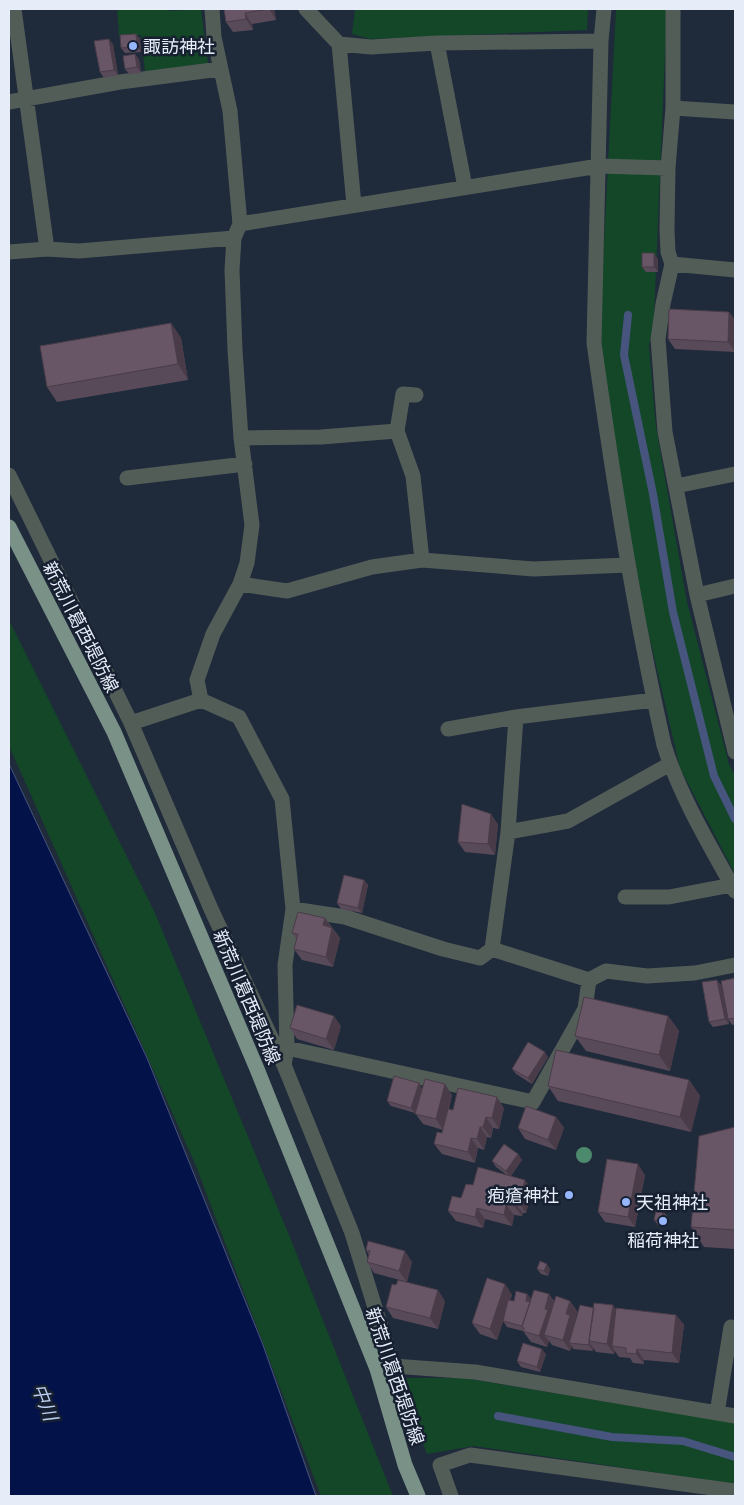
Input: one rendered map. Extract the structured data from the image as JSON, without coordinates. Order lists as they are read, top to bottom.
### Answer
{
  "streets": {
    "main road": ["新荒川葛西堤防線"]
  },
  "water": ["中川"],
  "places": [
    "諏訪神社",
    "疱瘡神社",
    "天祖神社",
    "稲荷神社"
  ]
}
